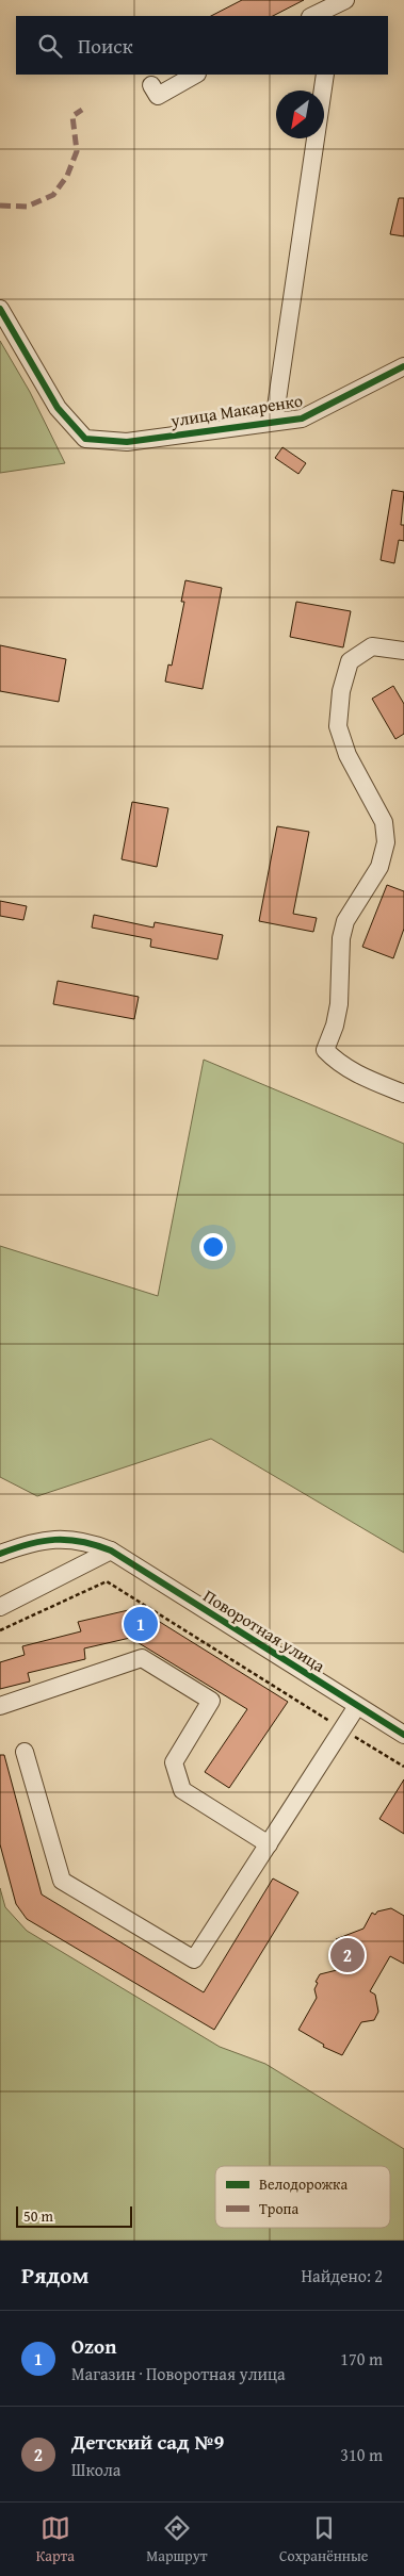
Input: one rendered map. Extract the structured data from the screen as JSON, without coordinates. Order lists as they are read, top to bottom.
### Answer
{
  "streets": {
    "street": ["улица Макаренко", "Поворотная улица"]
  },
  "legend": ["Велодорожка", "Тропа"],
  "scale_bar": "50 m",
  "north": "bottom left",
  "page": {
    "search": "Поиск",
    "pins": ["1", "2"],
    "scale": "50 m",
    "heading": ["Рядом", "Найдено: 2"],
    "list": [
      {
        "mark": "1",
        "name": "Ozon",
        "note": "Магазин · Поворотная улица",
        "value": "170 m"
      },
      {
        "mark": "2",
        "name": "Детский сад №9",
        "note": "Школа",
        "value": "310 m"
      }
    ],
    "nav": ["Карта", "Маршрут", "Сохранённые"]
  }
}
